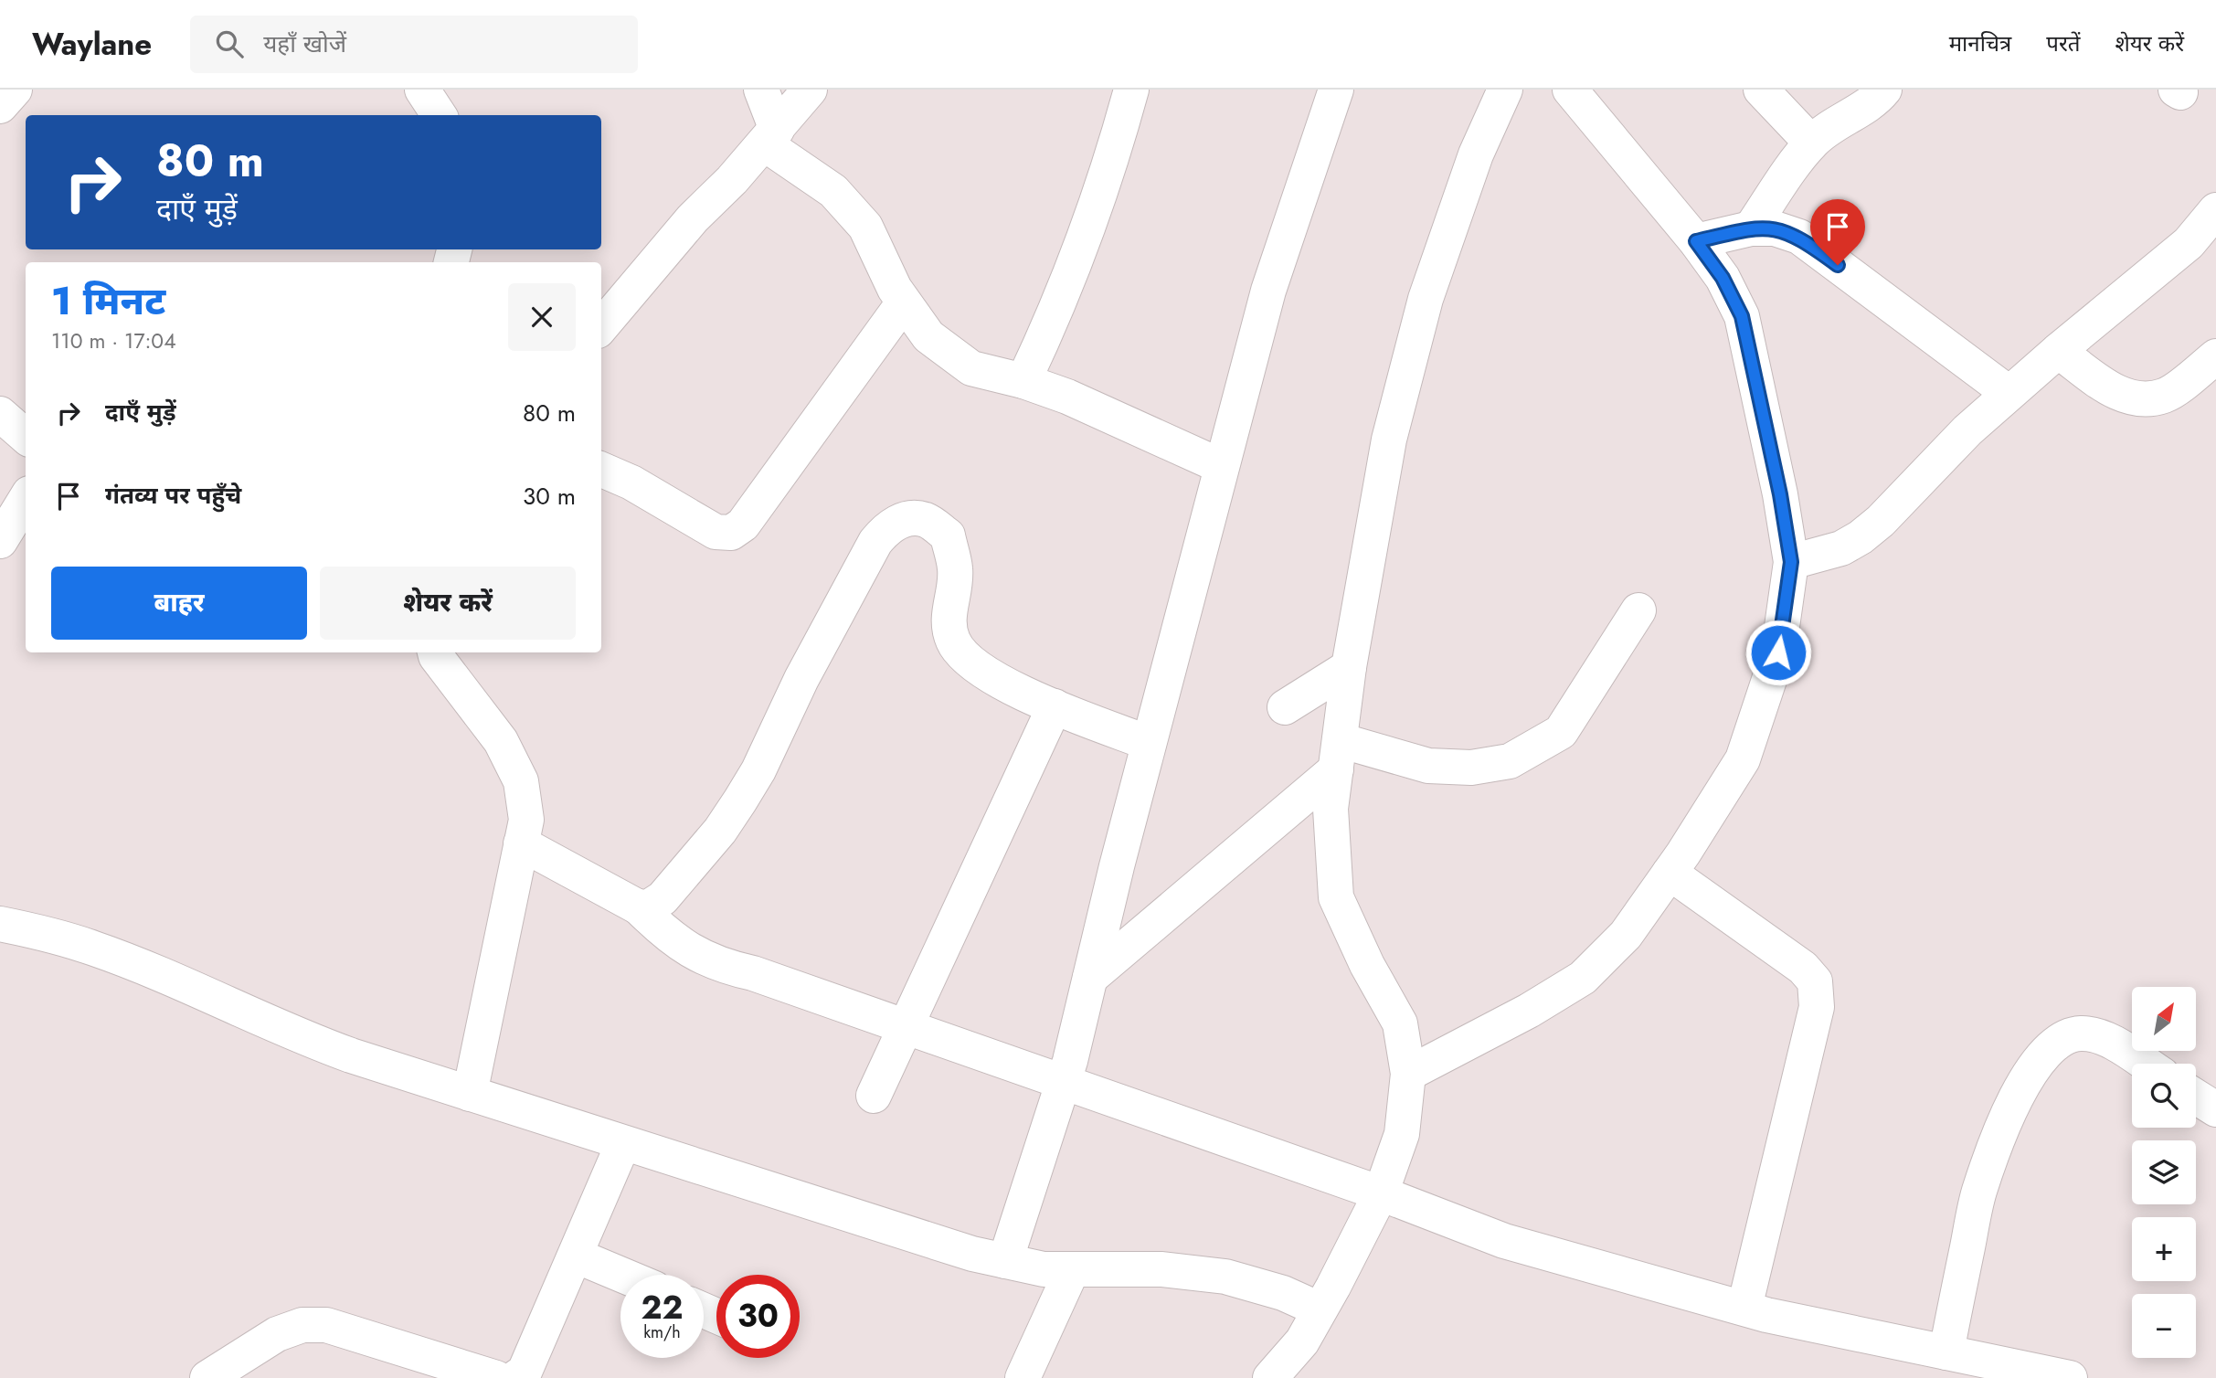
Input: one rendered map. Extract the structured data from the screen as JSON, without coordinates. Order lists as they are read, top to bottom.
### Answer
{
  "north": "top right",
  "page": {
    "header": "Waylane",
    "search": "यहाँ खोजें",
    "nav": ["मानचित्र", "परतें", "शेयर करें"],
    "turn": ["80 m", "दाएँ मुड़ें"],
    "heading": ["1 मिनट", "110 m · 17:04"],
    "list": [
      {
        "name": "दाएँ मुड़ें",
        "value": "80 m"
      },
      {
        "name": "गंतव्य पर पहुँचे",
        "value": "30 m"
      }
    ],
    "buttons": ["बाहर", "शेयर करें"],
    "map_buttons": ["+", "−"],
    "speed": "22 km/h",
    "limit": "30"
  }
}
